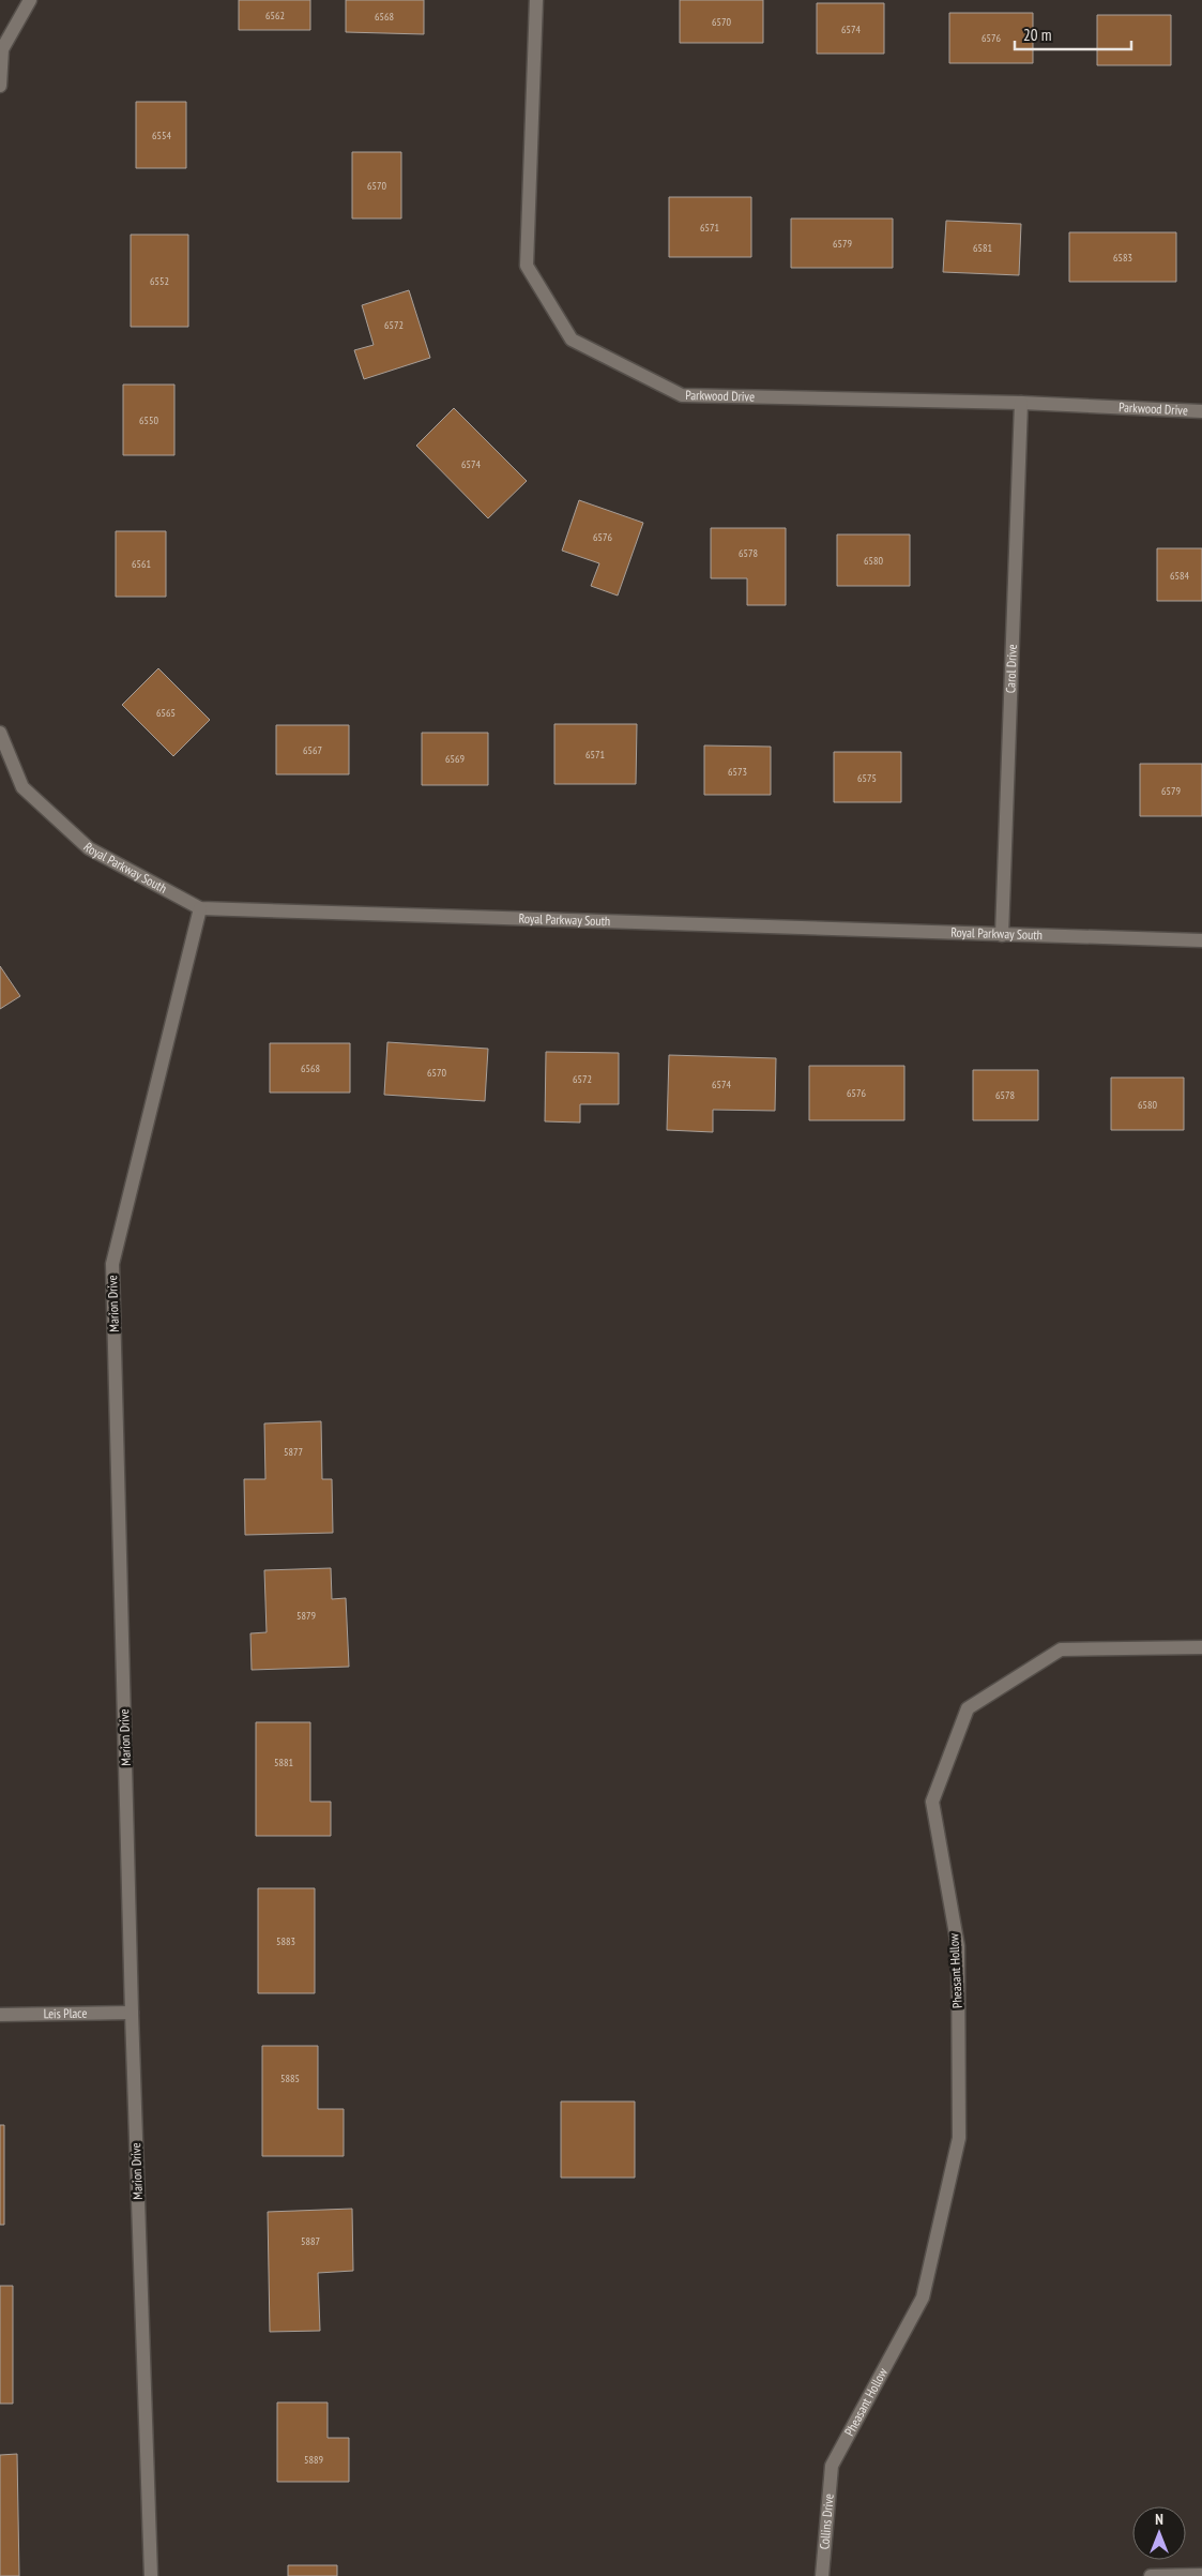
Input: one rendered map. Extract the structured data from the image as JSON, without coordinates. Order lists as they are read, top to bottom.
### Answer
{
  "streets": {
    "street": [
      "Parkwood Drive",
      "Carol Drive",
      "Royal Parkway South",
      "Marion Drive",
      "Pheasant Hollow",
      "Leis Place",
      "Collins Drive"
    ]
  },
  "crossings": [
    ["Parkwood Drive", "Carol Drive"],
    ["Carol Drive", "Royal Parkway South"],
    ["Royal Parkway South", "Marion Drive"],
    ["Marion Drive", "Leis Place"],
    ["Pheasant Hollow", "Collins Drive"]
  ],
  "house_numbers": [
    "6562",
    "6568",
    "6570",
    "6574",
    "6576",
    "6554",
    "6570",
    "6571",
    "6579",
    "6581",
    "6583",
    "6552",
    "6572",
    "6550",
    "6574",
    "6576",
    "6578",
    "6580",
    "6561",
    "6584",
    "6565",
    "6567",
    "6571",
    "6569",
    "6573",
    "6575",
    "6579",
    "6568",
    "6570",
    "6572",
    "6574",
    "6576",
    "6578",
    "6580",
    "5877",
    "5879",
    "5881",
    "5883",
    "5885",
    "5887",
    "5889"
  ],
  "scale_bar": "20 m",
  "north": "top"
}
